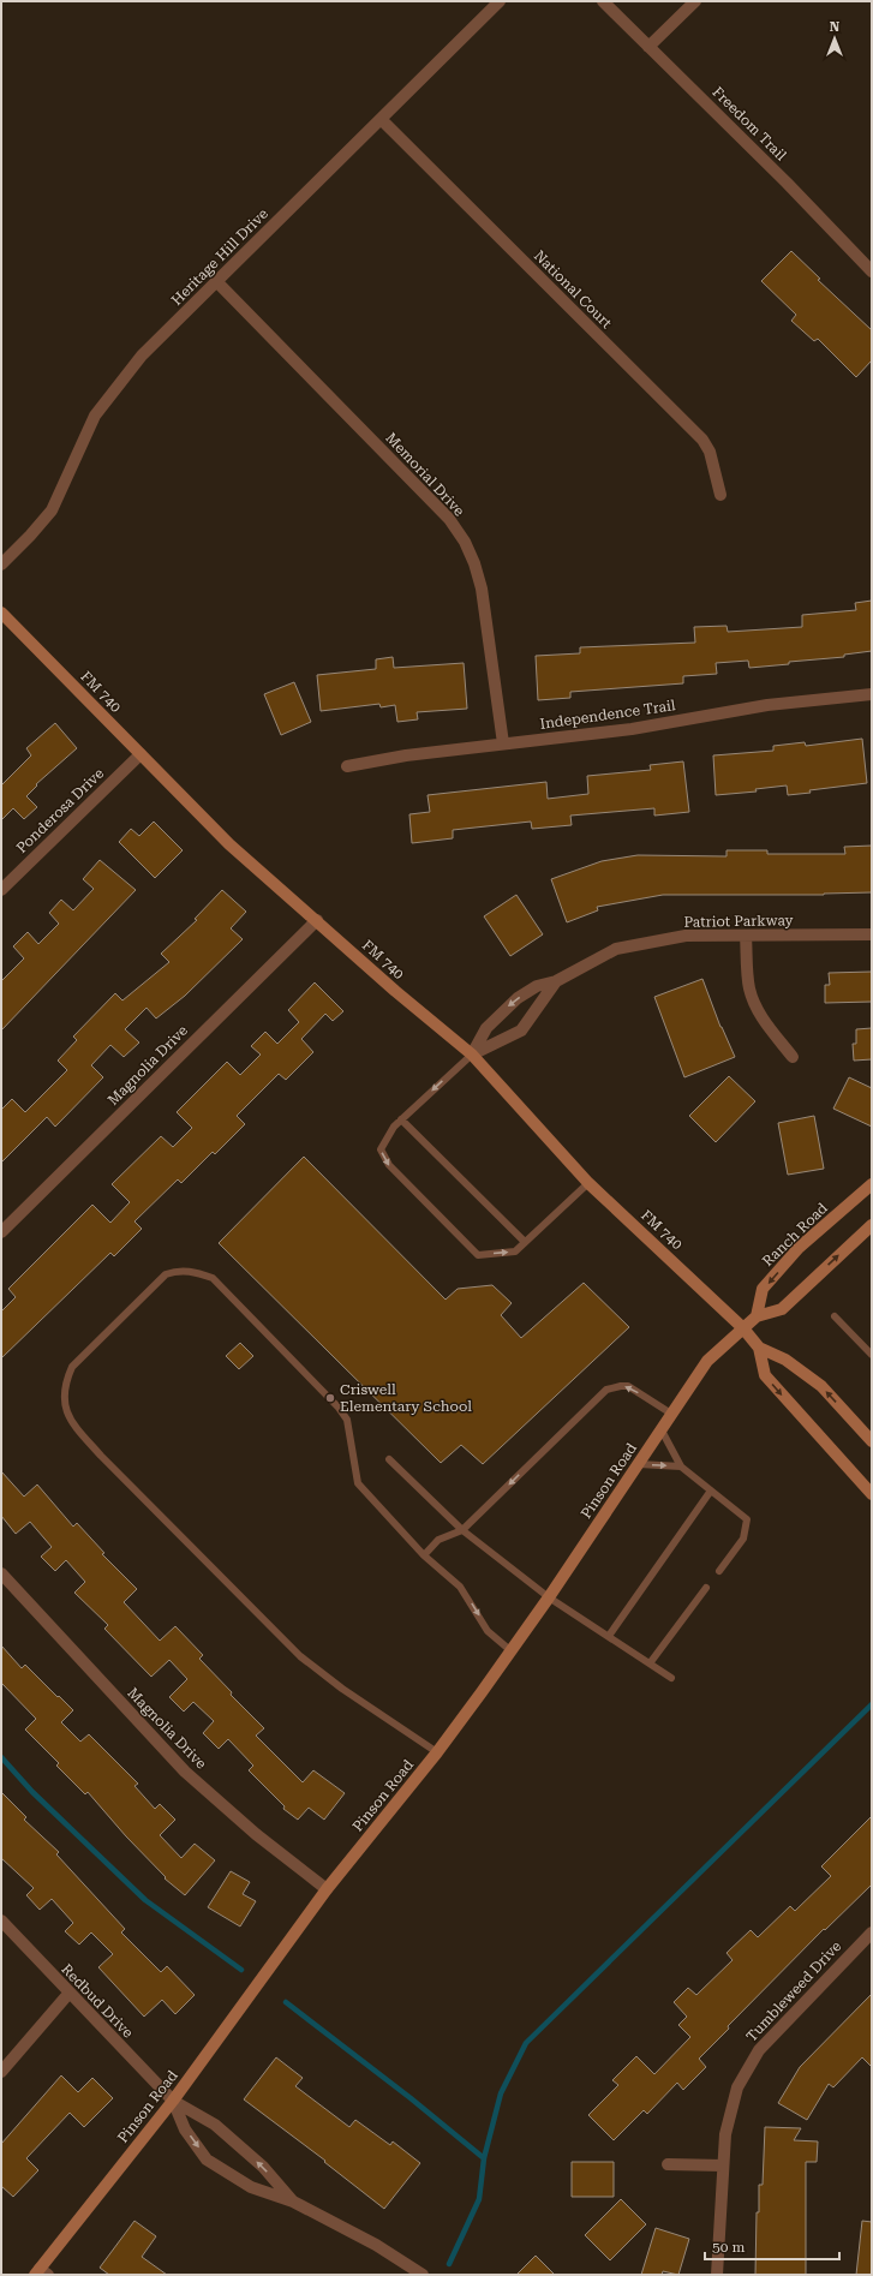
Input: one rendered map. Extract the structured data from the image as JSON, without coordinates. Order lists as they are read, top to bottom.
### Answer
{
  "streets": {
    "main road": ["FM 740", "Ranch Road", "Pinson Road"],
    "street": [
      "Freedom Trail",
      "Heritage Hill Drive",
      "National Court",
      "Memorial Drive",
      "Independence Trail",
      "Ponderosa Drive",
      "Patriot Parkway",
      "Magnolia Drive",
      "Tumbleweed Drive",
      "Redbud Drive"
    ]
  },
  "crossings": [
    ["Heritage Hill Drive", "National Court"],
    ["Heritage Hill Drive", "Memorial Drive"],
    ["Memorial Drive", "Independence Trail"],
    ["FM 740", "Ponderosa Drive"],
    ["FM 740", "Patriot Parkway"],
    ["FM 740", "Magnolia Drive"],
    ["FM 740", "Pinson Road"],
    ["Magnolia Drive", "Pinson Road"],
    ["Pinson Road", "Redbud Drive"]
  ],
  "places": ["Criswell Elementary School"],
  "scale_bar": "50 m",
  "north": "top"
}
